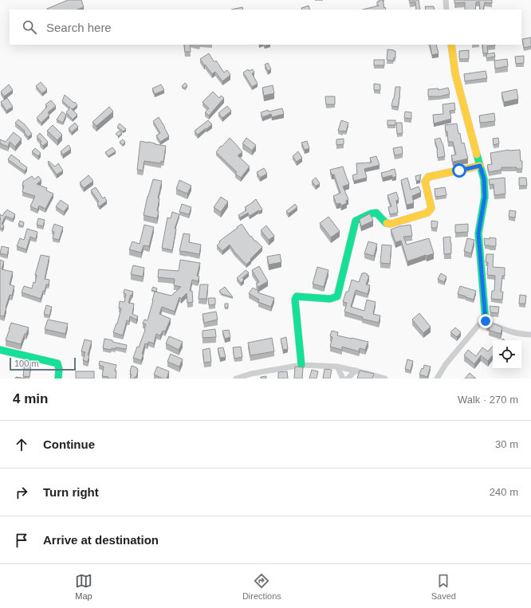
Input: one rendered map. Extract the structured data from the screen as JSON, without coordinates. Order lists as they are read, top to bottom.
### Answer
{
  "scale_bar": "100 m",
  "page": {
    "search": "Search here",
    "scale": "100 m",
    "heading": ["4 min", "Walk · 270 m"],
    "list": [
      ["Continue", "30 m"],
      ["Turn right", "240 m"],
      "Arrive at destination"
    ],
    "nav": ["Map", "Directions", "Saved"]
  }
}
